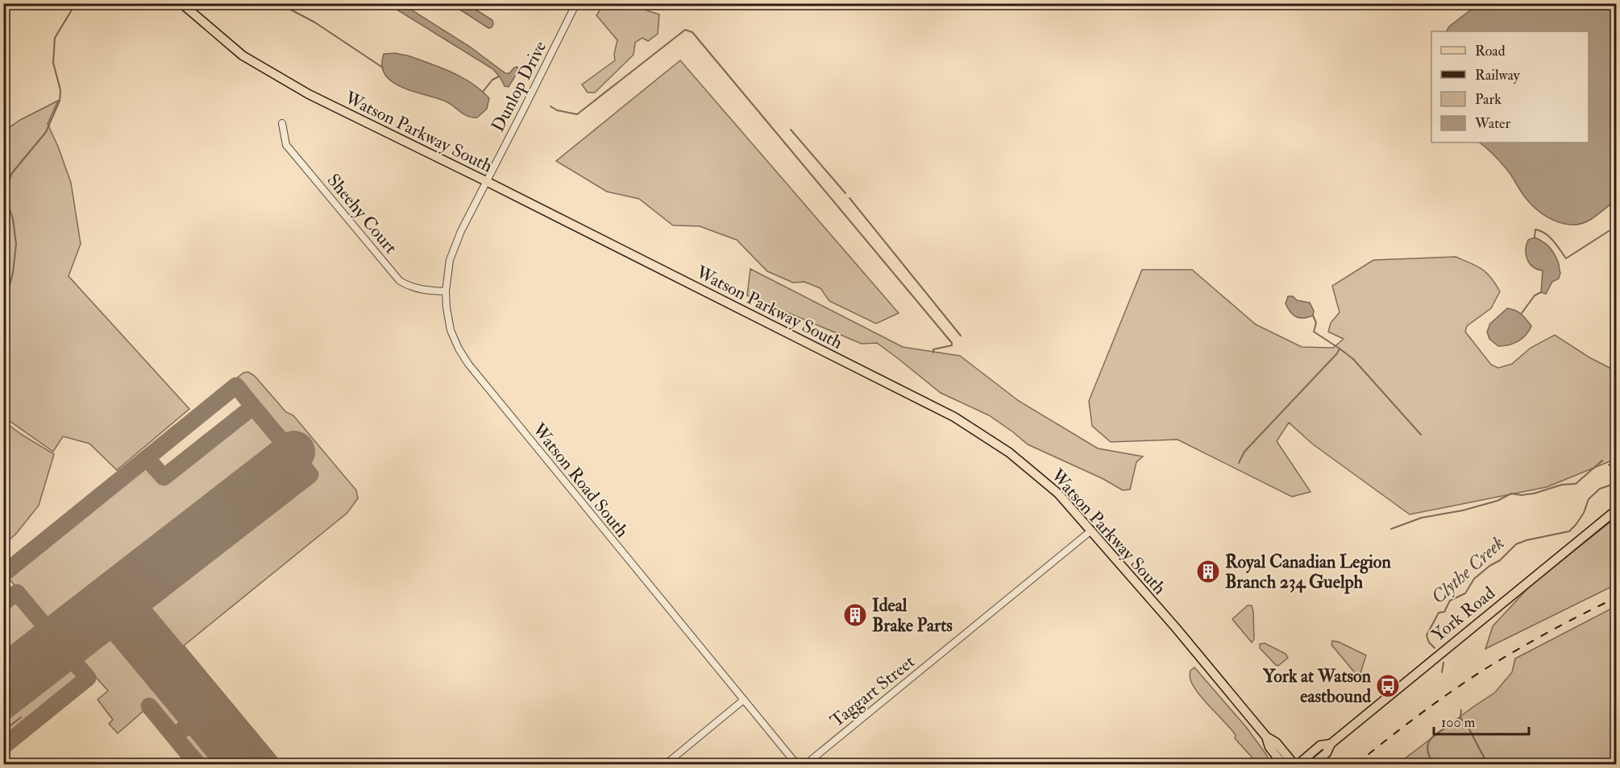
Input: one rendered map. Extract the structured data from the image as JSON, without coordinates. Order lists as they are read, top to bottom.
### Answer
{
  "streets": {
    "main road": ["Watson Parkway South", "York Road"],
    "street": [
      "Dunlop Drive",
      "Sheehy Court",
      "Watson Road South",
      "Taggart Street"
    ]
  },
  "crossings": [
    ["Dunlop Drive", "Watson Parkway South"],
    ["Dunlop Drive", "Watson Road South"],
    ["Watson Parkway South", "Watson Road South"],
    ["Watson Parkway South", "York Road"],
    ["Watson Parkway South", "Taggart Street"],
    ["Sheehy Court", "Watson Road South"]
  ],
  "water": ["Clythe Creek"],
  "places": {
    "building": ["Royal Canadian Legion Branch 234 Guelph", "Ideal Brake Parts"],
    "bus stop": ["York at Watson eastbound"]
  },
  "legend": [
    "Road",
    "Railway",
    "Park",
    "Water"
  ],
  "scale_bar": "100 m"
}
